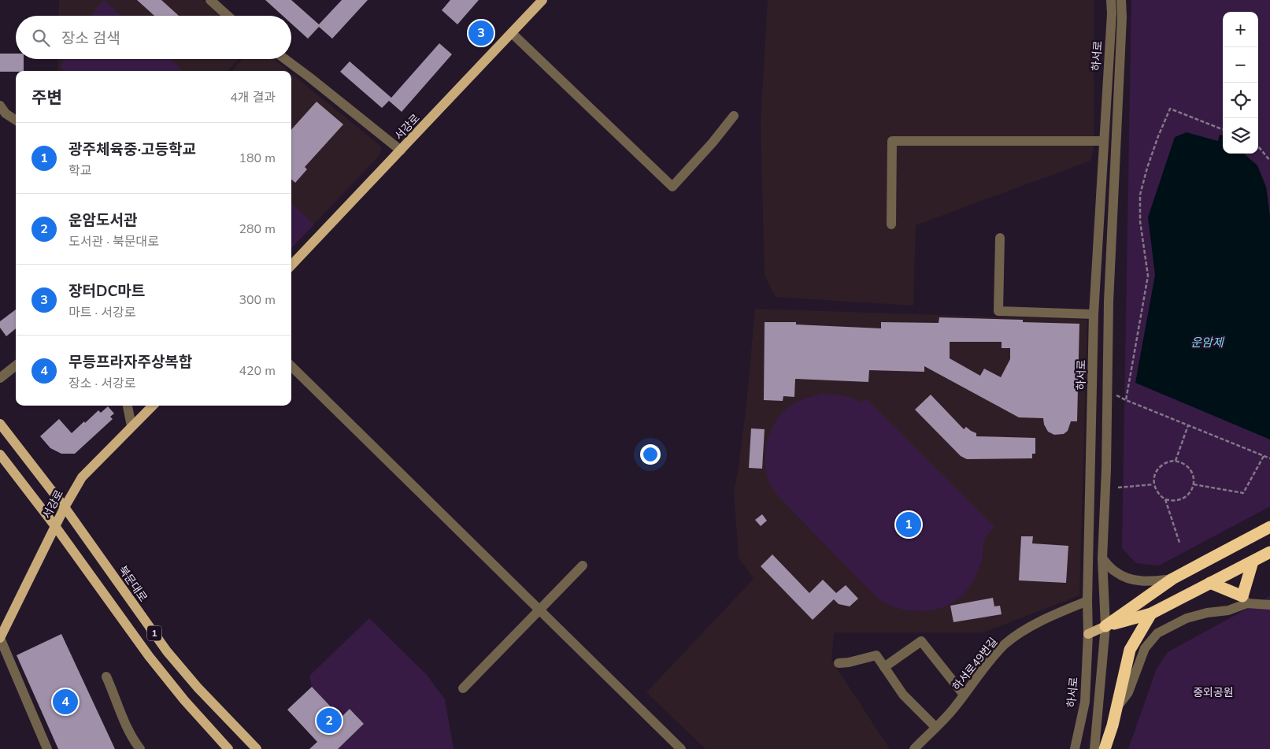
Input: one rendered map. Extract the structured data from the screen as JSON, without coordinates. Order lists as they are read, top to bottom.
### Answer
{
  "streets": {
    "main road": ["서강로", "북문대로", "1"],
    "street": ["하서로", "하서로49번길"]
  },
  "crossings": [
    ["하서로", "하서로49번길"],
    ["서강로", "북문대로"],
    ["서강로", "1"]
  ],
  "water": ["운암제"],
  "parks": ["중외공원"],
  "page": {
    "map_buttons": ["+", "−"],
    "search": "장소 검색",
    "pins": [
      "3",
      "1",
      "4",
      "2"
    ],
    "heading": ["주변", "4개 결과"],
    "list": [
      {
        "mark": "1",
        "name": "광주체육중·고등학교",
        "note": "학교",
        "value": "180 m"
      },
      {
        "mark": "2",
        "name": "운암도서관",
        "note": "도서관 · 북문대로",
        "value": "280 m"
      },
      {
        "mark": "3",
        "name": "장터DC마트",
        "note": "마트 · 서강로",
        "value": "300 m"
      },
      {
        "mark": "4",
        "name": "무등프라자주상복합",
        "note": "장소 · 서강로",
        "value": "420 m"
      }
    ]
  }
}
